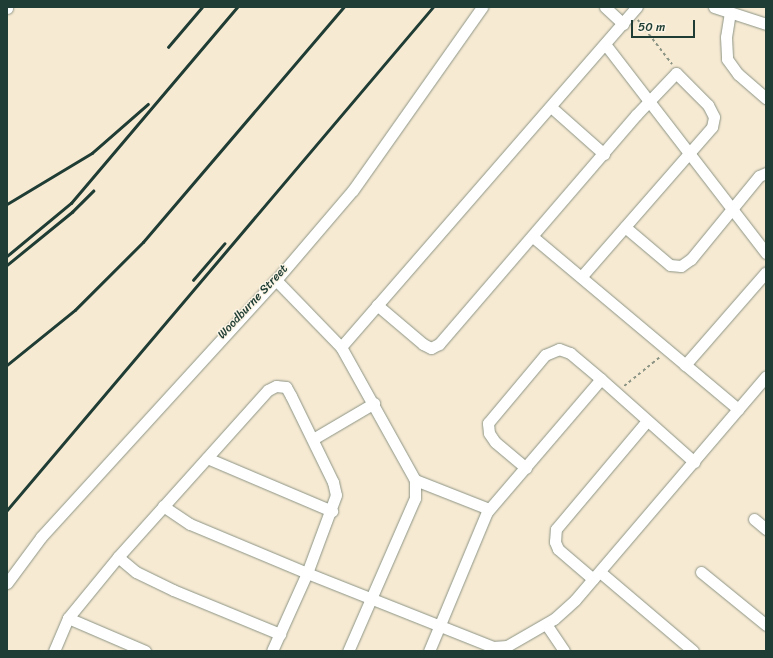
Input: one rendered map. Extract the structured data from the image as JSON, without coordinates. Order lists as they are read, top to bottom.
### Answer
{
  "streets": {
    "street": ["Woodburne Street"]
  },
  "scale_bar": "50 m"
}
